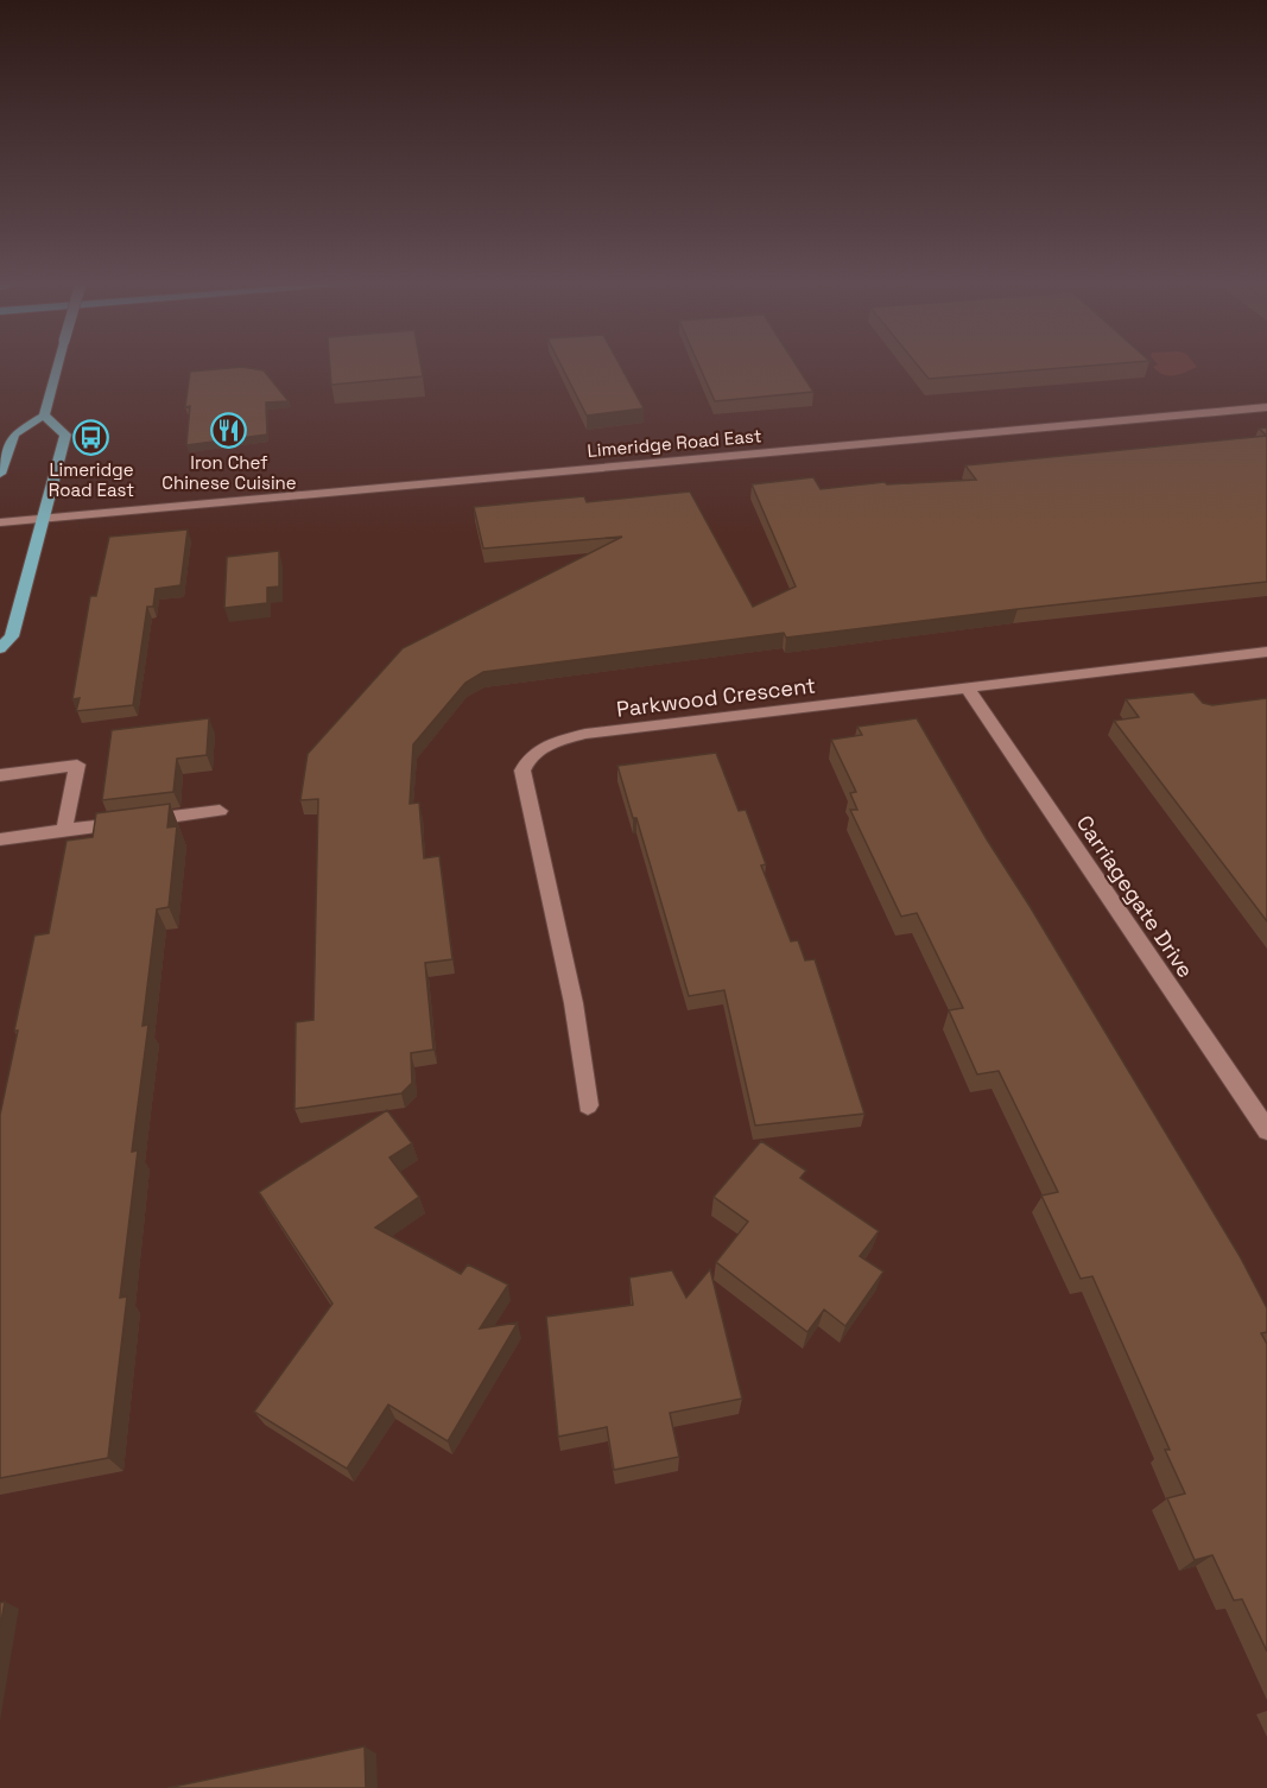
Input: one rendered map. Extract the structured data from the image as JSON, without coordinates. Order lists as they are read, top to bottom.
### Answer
{
  "streets": {
    "street": ["Limeridge Road East", "Parkwood Crescent", "Carriagegate Drive"]
  },
  "crossings": [
    ["Parkwood Crescent", "Carriagegate Drive"]
  ],
  "places": {
    "restaurant": ["Iron Chef Chinese Cuisine"],
    "bus stop": ["Limeridge Road East"]
  }
}
